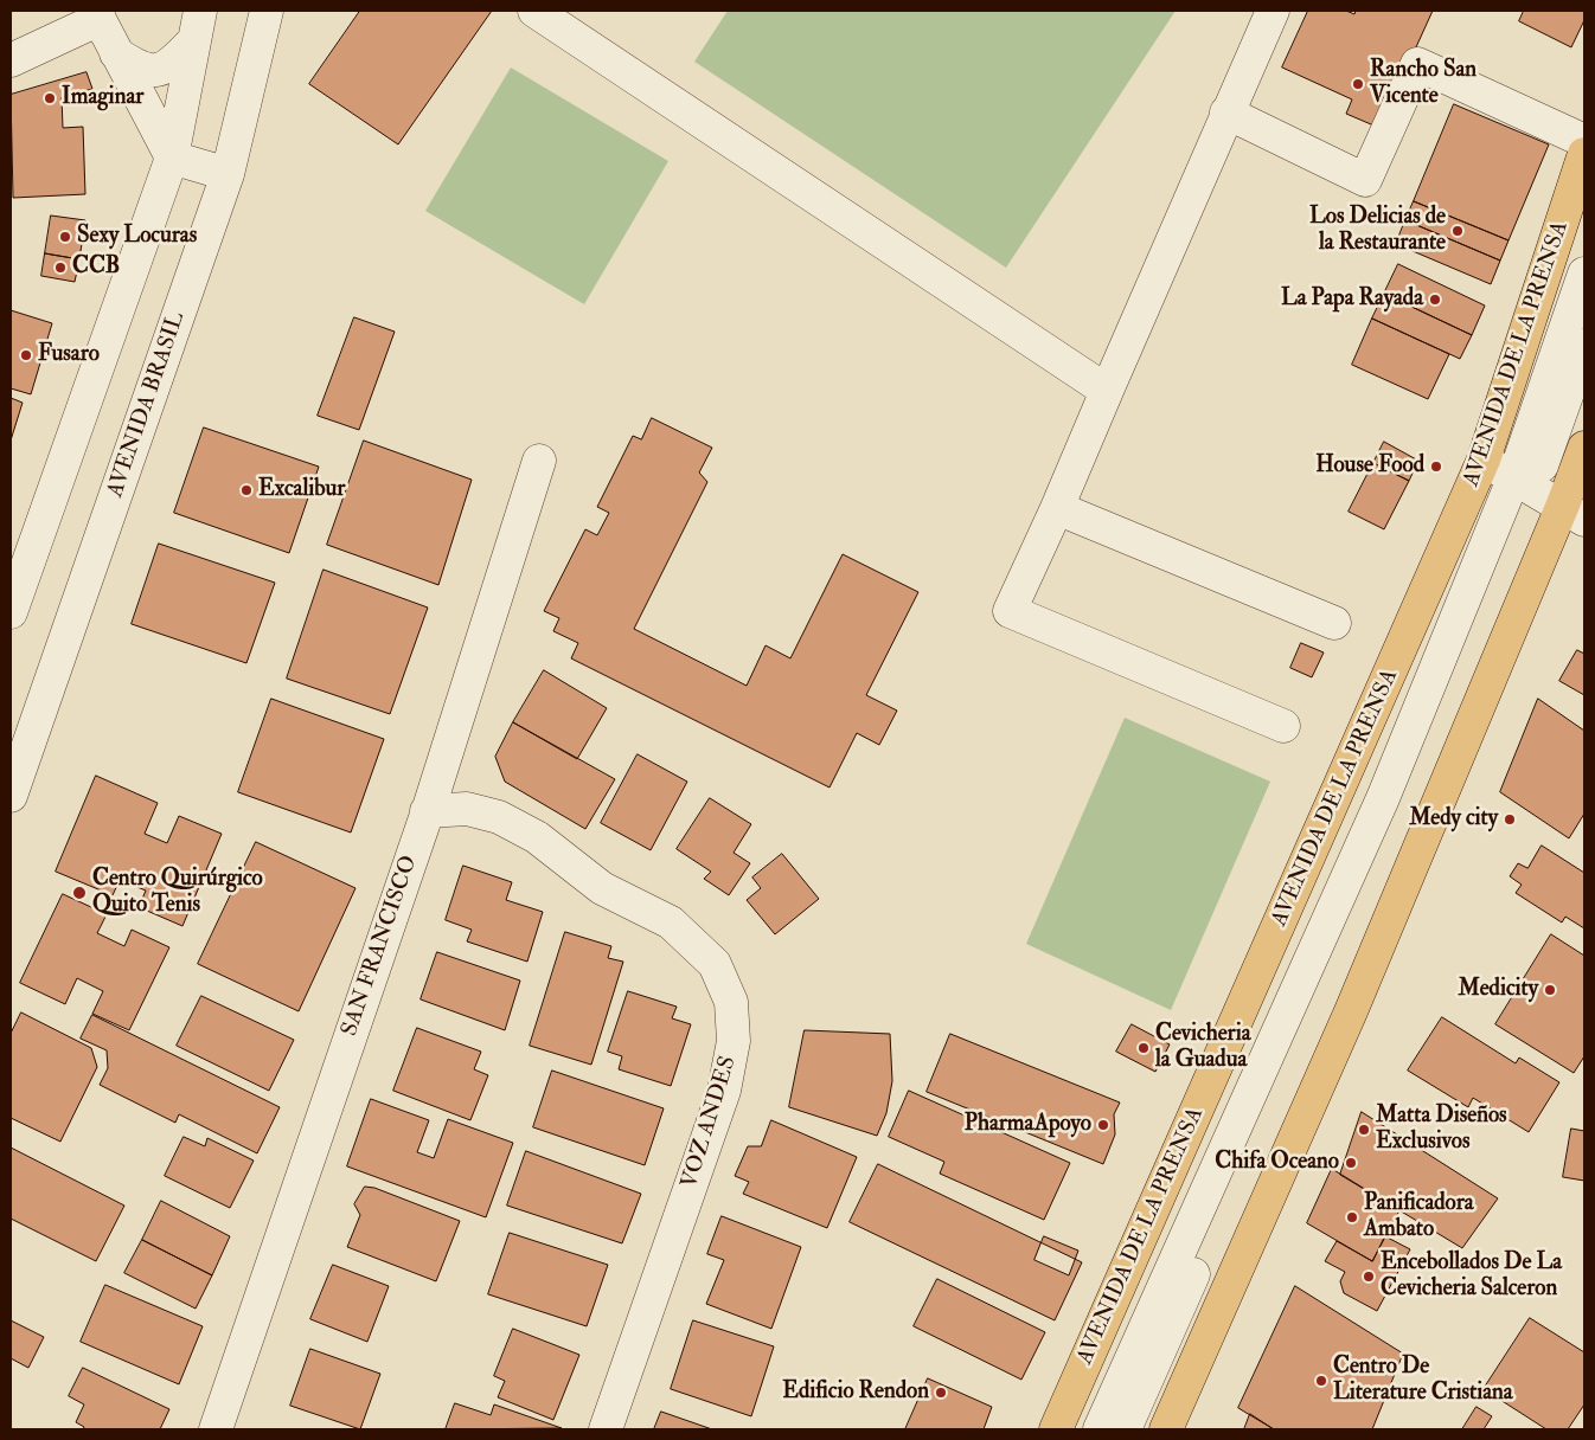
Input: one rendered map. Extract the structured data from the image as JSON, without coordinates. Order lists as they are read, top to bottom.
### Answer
{
  "streets": {
    "main road": ["AVENIDA DE LA PRENSA"],
    "street": ["AVENIDA BRASIL", "SAN FRANCISCO", "VOZ ANDES"]
  },
  "crossings": [
    ["SAN FRANCISCO", "VOZ ANDES"]
  ],
  "places": [
    "Rancho San Vicente",
    "Imaginar",
    "Los Delicias de la Restaurante",
    "Sexy Locuras",
    "CCB",
    "La Papa Rayada",
    "Fusaro",
    "House Food",
    "Excalibur",
    "Medy city",
    "Centro Quirúrgico Quito Tenis",
    "Medicity",
    "Cevicheria la Guadua",
    "PharmaApoyo",
    "Matta Diseños Exclusivos",
    "Chifa Oceano",
    "Panificadora Ambato",
    "Encebollados De La Cevicheria Salceron",
    "Centro De Literature Cristiana",
    "Edificio Rendon"
  ]
}
